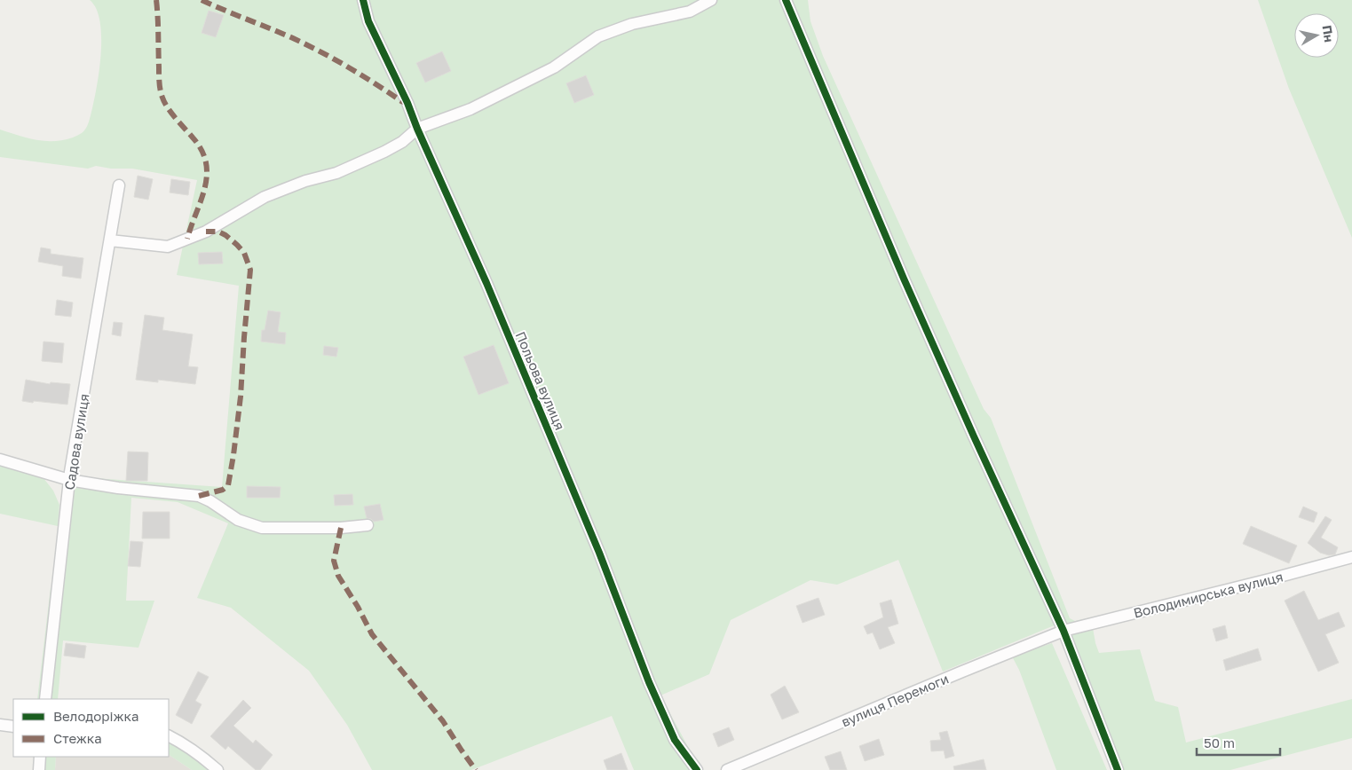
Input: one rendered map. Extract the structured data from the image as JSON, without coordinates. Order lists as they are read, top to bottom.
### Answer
{
  "streets": {
    "street": [
      "Польова вулиця",
      "Садова вулиця",
      "Володимирська вулиця",
      "вулиця Перемоги"
    ]
  },
  "crossings": [
    ["Володимирська вулиця", "вулиця Перемоги"]
  ],
  "legend": ["Велодоріжка", "Стежка"],
  "scale_bar": "50 m",
  "north": "right"
}
